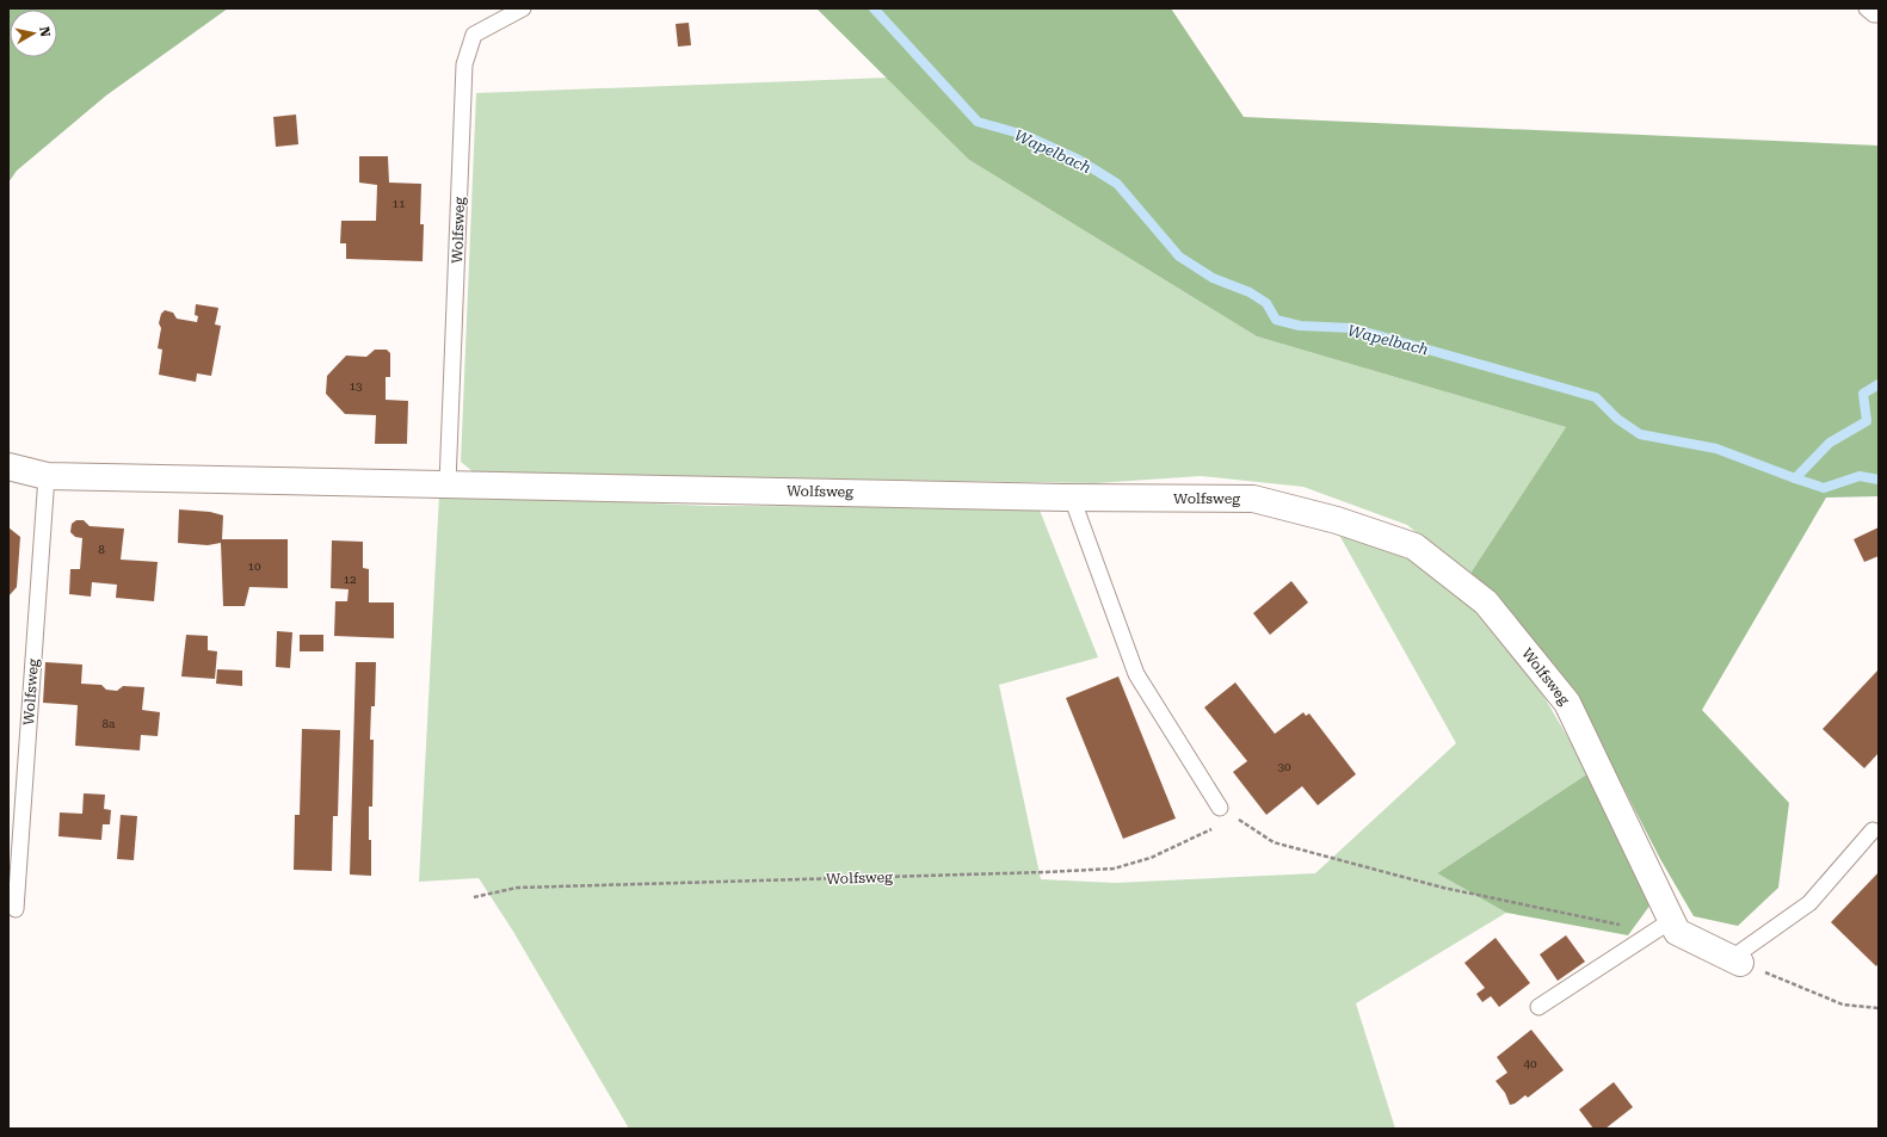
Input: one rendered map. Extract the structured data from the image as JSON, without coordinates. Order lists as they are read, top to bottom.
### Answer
{
  "streets": {
    "street": ["Wolfsweg"]
  },
  "water": ["Wapelbach"],
  "house_numbers": [
    "11",
    "13",
    "8",
    "10",
    "12",
    "8a",
    "30",
    "40"
  ],
  "north": "right"
}
